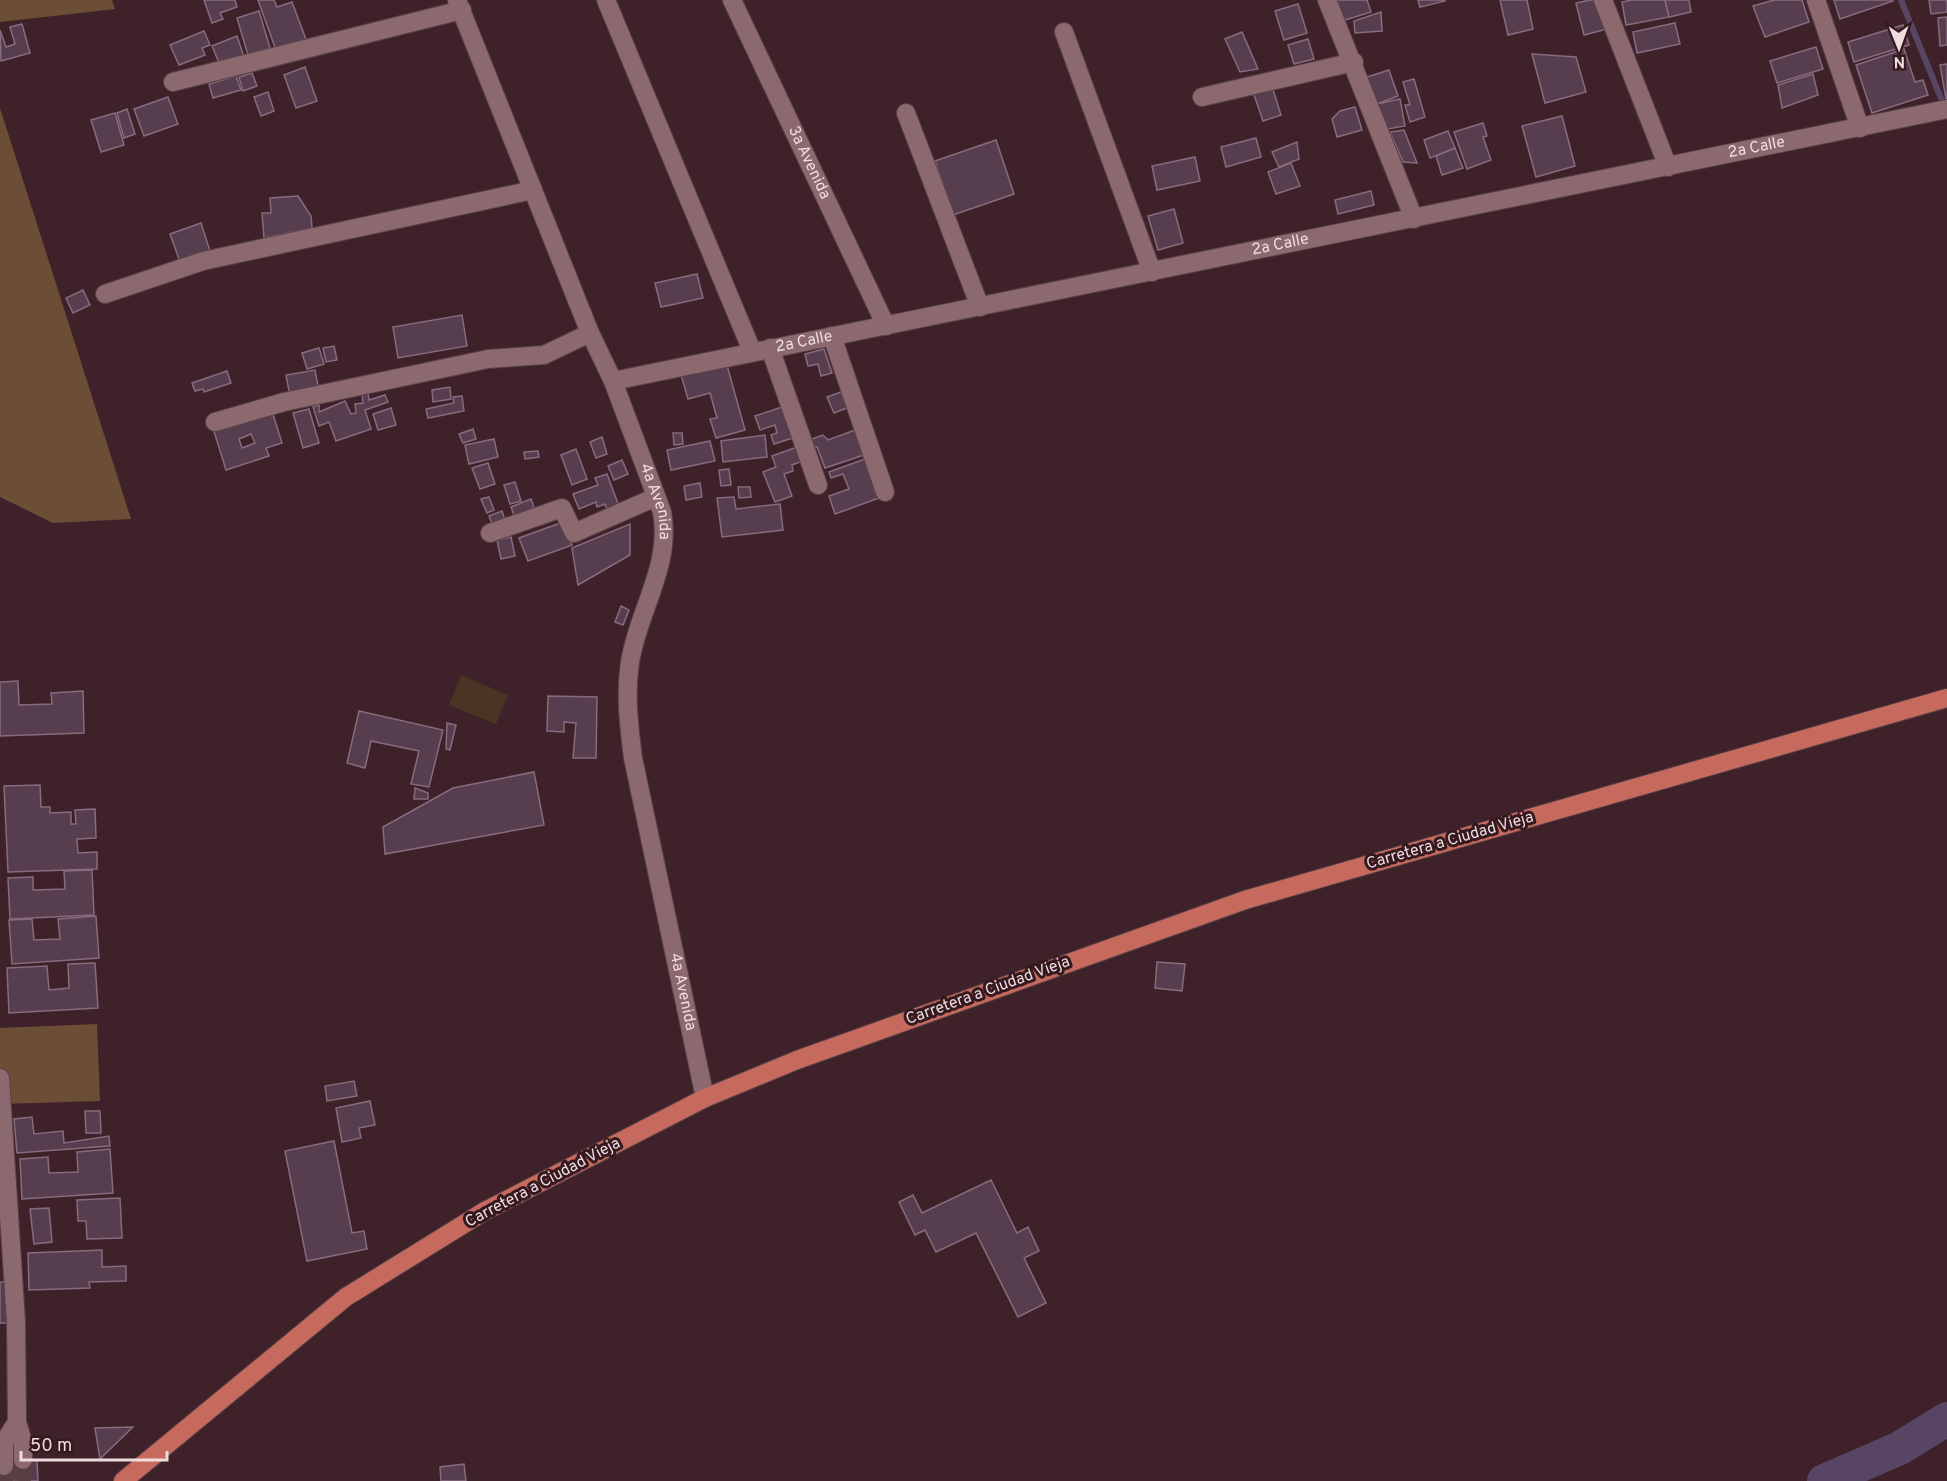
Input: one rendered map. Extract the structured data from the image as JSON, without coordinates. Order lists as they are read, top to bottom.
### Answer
{
  "streets": {
    "main road": ["Carretera a Ciudad Vieja"],
    "street": ["2a Calle", "3a Avenida", "4a Avenida"]
  },
  "crossings": [
    ["2a Calle", "3a Avenida"],
    ["2a Calle", "4a Avenida"],
    ["4a Avenida", "Carretera a Ciudad Vieja"]
  ],
  "scale_bar": "50 m",
  "north": "bottom"
}
